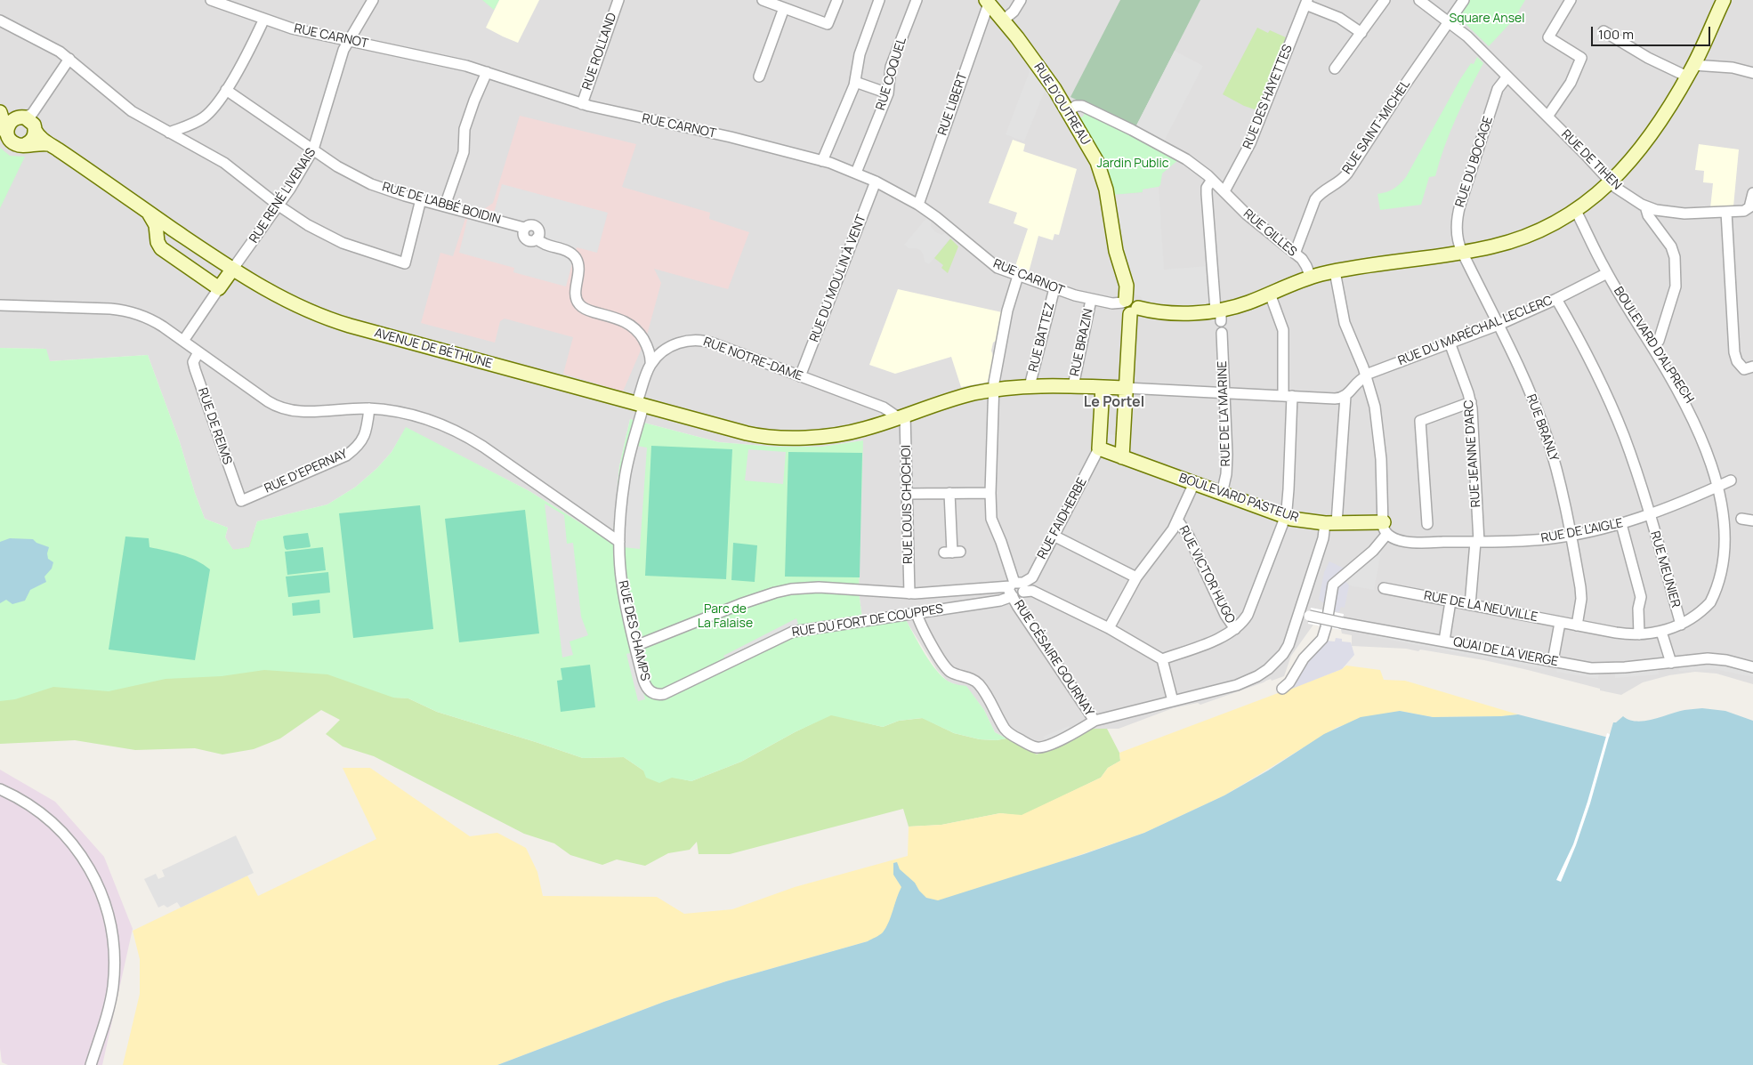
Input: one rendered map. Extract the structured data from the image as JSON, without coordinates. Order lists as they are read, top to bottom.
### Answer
{
  "streets": {
    "street": [
      "RUE CARNOT",
      "RUE ROLLAND",
      "RUE COQUEL",
      "RUE DES HAYETTES",
      "RUE LIBERT",
      "RUE D'OUTREAU",
      "RUE SAINT-MICHEL",
      "RUE DE TIHEN",
      "RUE DU BOCAGE",
      "RUE RENÉ LIVENAIS",
      "RUE DE L'ABBÉ BOIDIN",
      "RUE GILLES",
      "RUE DU MOULIN À VENT",
      "RUE DU MARÉCHAL LECLERC",
      "RUE BATTEZ",
      "RUE BRAZIN",
      "BOULEVARD D'ALPRECH",
      "AVENUE DE BÉTHUNE",
      "RUE NOTRE-DAME",
      "RUE DE LA MARINE",
      "RUE DE REIMS",
      "RUE BRANLY",
      "RUE JEANNE D'ARC",
      "RUE D'EPERNAY",
      "BOULEVARD PASTEUR",
      "RUE LOUIS CHOCHOI",
      "RUE FAIDHERBE",
      "RUE DE L'AIGLE",
      "RUE MEUNIER",
      "RUE VICTOR HUGO",
      "RUE DE LA NEUVILLE",
      "RUE DU FORT DE COUPPES",
      "RUE DES CHAMPS",
      "QUAI DE LA VIERGE",
      "RUE CÉSAIRE GOURNAY"
    ]
  },
  "crossings": [
    ["RUE CARNOT", "RUE ROLLAND"],
    ["RUE CARNOT", "RUE COQUEL"],
    ["RUE CARNOT", "RUE LIBERT"],
    ["RUE CARNOT", "RUE D'OUTREAU"],
    ["RUE CARNOT", "RUE RENÉ LIVENAIS"],
    ["RUE CARNOT", "RUE DU MOULIN À VENT"],
    ["RUE CARNOT", "RUE BATTEZ"],
    ["RUE CARNOT", "RUE BRAZIN"],
    ["RUE CARNOT", "RUE CÉSAIRE GOURNAY"],
    ["RUE DES HAYETTES", "RUE GILLES"],
    ["RUE LIBERT", "RUE D'OUTREAU"],
    ["RUE D'OUTREAU", "RUE GILLES"],
    ["RUE D'OUTREAU", "AVENUE DE BÉTHUNE"],
    ["RUE D'OUTREAU", "BOULEVARD PASTEUR"],
    ["RUE SAINT-MICHEL", "RUE DE TIHEN"],
    ["RUE SAINT-MICHEL", "RUE GILLES"],
    ["RUE DE TIHEN", "RUE DU BOCAGE"],
    ["RUE DE TIHEN", "BOULEVARD D'ALPRECH"],
    ["RUE DU BOCAGE", "RUE DU MARÉCHAL LECLERC"],
    ["RUE DU BOCAGE", "RUE BRANLY"],
    ["RUE RENÉ LIVENAIS", "RUE DE L'ABBÉ BOIDIN"],
    ["RUE RENÉ LIVENAIS", "AVENUE DE BÉTHUNE"],
    ["RUE DE L'ABBÉ BOIDIN", "RUE NOTRE-DAME"],
    ["RUE DU MOULIN À VENT", "RUE NOTRE-DAME"],
    ["RUE DU MARÉCHAL LECLERC", "BOULEVARD D'ALPRECH"],
    ["RUE DU MARÉCHAL LECLERC", "RUE BRANLY"],
    ["RUE DU MARÉCHAL LECLERC", "RUE JEANNE D'ARC"],
    ["RUE DU MARÉCHAL LECLERC", "RUE MEUNIER"],
    ["RUE BATTEZ", "AVENUE DE BÉTHUNE"],
    ["RUE BRAZIN", "AVENUE DE BÉTHUNE"],
    ["AVENUE DE BÉTHUNE", "RUE NOTRE-DAME"],
    ["AVENUE DE BÉTHUNE", "RUE LOUIS CHOCHOI"],
    ["AVENUE DE BÉTHUNE", "RUE DES CHAMPS"],
    ["AVENUE DE BÉTHUNE", "RUE CÉSAIRE GOURNAY"],
    ["RUE NOTRE-DAME", "RUE LOUIS CHOCHOI"],
    ["RUE NOTRE-DAME", "RUE DES CHAMPS"],
    ["RUE DE LA MARINE", "BOULEVARD PASTEUR"],
    ["RUE DE REIMS", "RUE D'EPERNAY"],
    ["RUE BRANLY", "RUE DE L'AIGLE"],
    ["RUE BRANLY", "RUE DE LA NEUVILLE"],
    ["RUE JEANNE D'ARC", "RUE DE L'AIGLE"],
    ["RUE JEANNE D'ARC", "RUE DE LA NEUVILLE"],
    ["BOULEVARD PASTEUR", "RUE FAIDHERBE"],
    ["BOULEVARD PASTEUR", "RUE DE L'AIGLE"],
    ["RUE FAIDHERBE", "RUE DU FORT DE COUPPES"],
    ["RUE FAIDHERBE", "RUE CÉSAIRE GOURNAY"],
    ["RUE DE L'AIGLE", "RUE MEUNIER"],
    ["RUE MEUNIER", "RUE DE LA NEUVILLE"],
    ["RUE DU FORT DE COUPPES", "RUE DES CHAMPS"],
    ["RUE DU FORT DE COUPPES", "RUE CÉSAIRE GOURNAY"]
  ],
  "districts": ["Le Portel"],
  "parks": ["Square Ansel", "Jardin Public", "Parc de La Falaise"],
  "scale_bar": "100 m"
}
